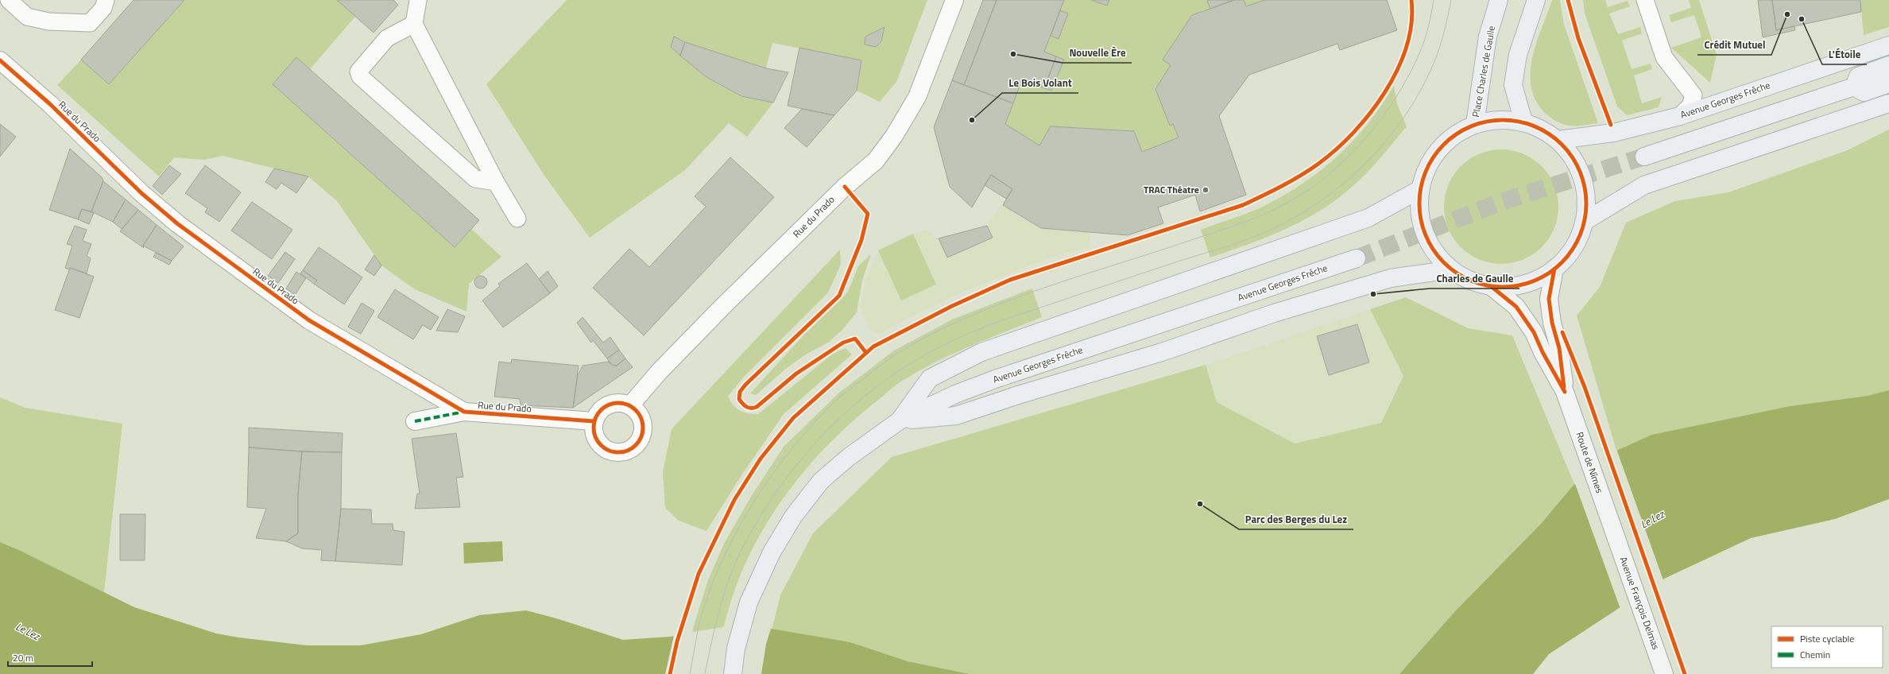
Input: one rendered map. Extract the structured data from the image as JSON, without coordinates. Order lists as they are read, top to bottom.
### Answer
{
  "streets": {
    "main road": [
      "Place Charles de Gaulle",
      "Avenue Georges Frêche",
      "Route de Nîmes",
      "Avenue François Delmas"
    ],
    "street": ["Rue du Prado"]
  },
  "crossings": [
    ["Route de Nîmes", "Avenue François Delmas"]
  ],
  "water": ["Le Lez"],
  "places": [
    "Crédit Mutuel",
    "L'Étoile",
    "Nouvelle Ère",
    "Le Bois Volant",
    "TRAC Théatre",
    "Charles de Gaulle",
    "Parc des Berges du Lez"
  ],
  "legend": ["Piste cyclable", "Chemin"],
  "scale_bar": "20 m"
}
